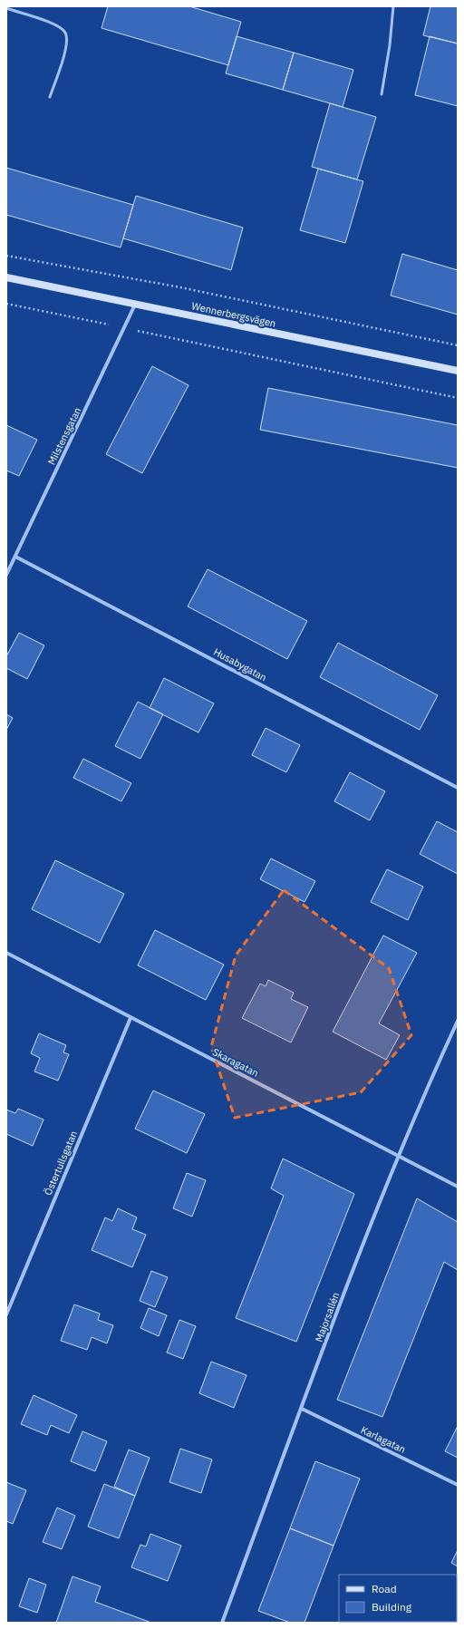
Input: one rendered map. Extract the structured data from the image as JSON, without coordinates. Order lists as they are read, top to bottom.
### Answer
{
  "streets": {
    "main road": ["Wennerbergsvägen"],
    "street": [
      "Milstensgatan",
      "Husabygatan",
      "Skaragatan",
      "Östertullsgatan",
      "Majorsallén",
      "Karlagatan"
    ]
  },
  "crossings": [
    ["Wennerbergsvägen", "Milstensgatan"],
    ["Milstensgatan", "Husabygatan"],
    ["Skaragatan", "Östertullsgatan"],
    ["Skaragatan", "Majorsallén"],
    ["Majorsallén", "Karlagatan"]
  ],
  "legend": ["Road", "Building"]
}
